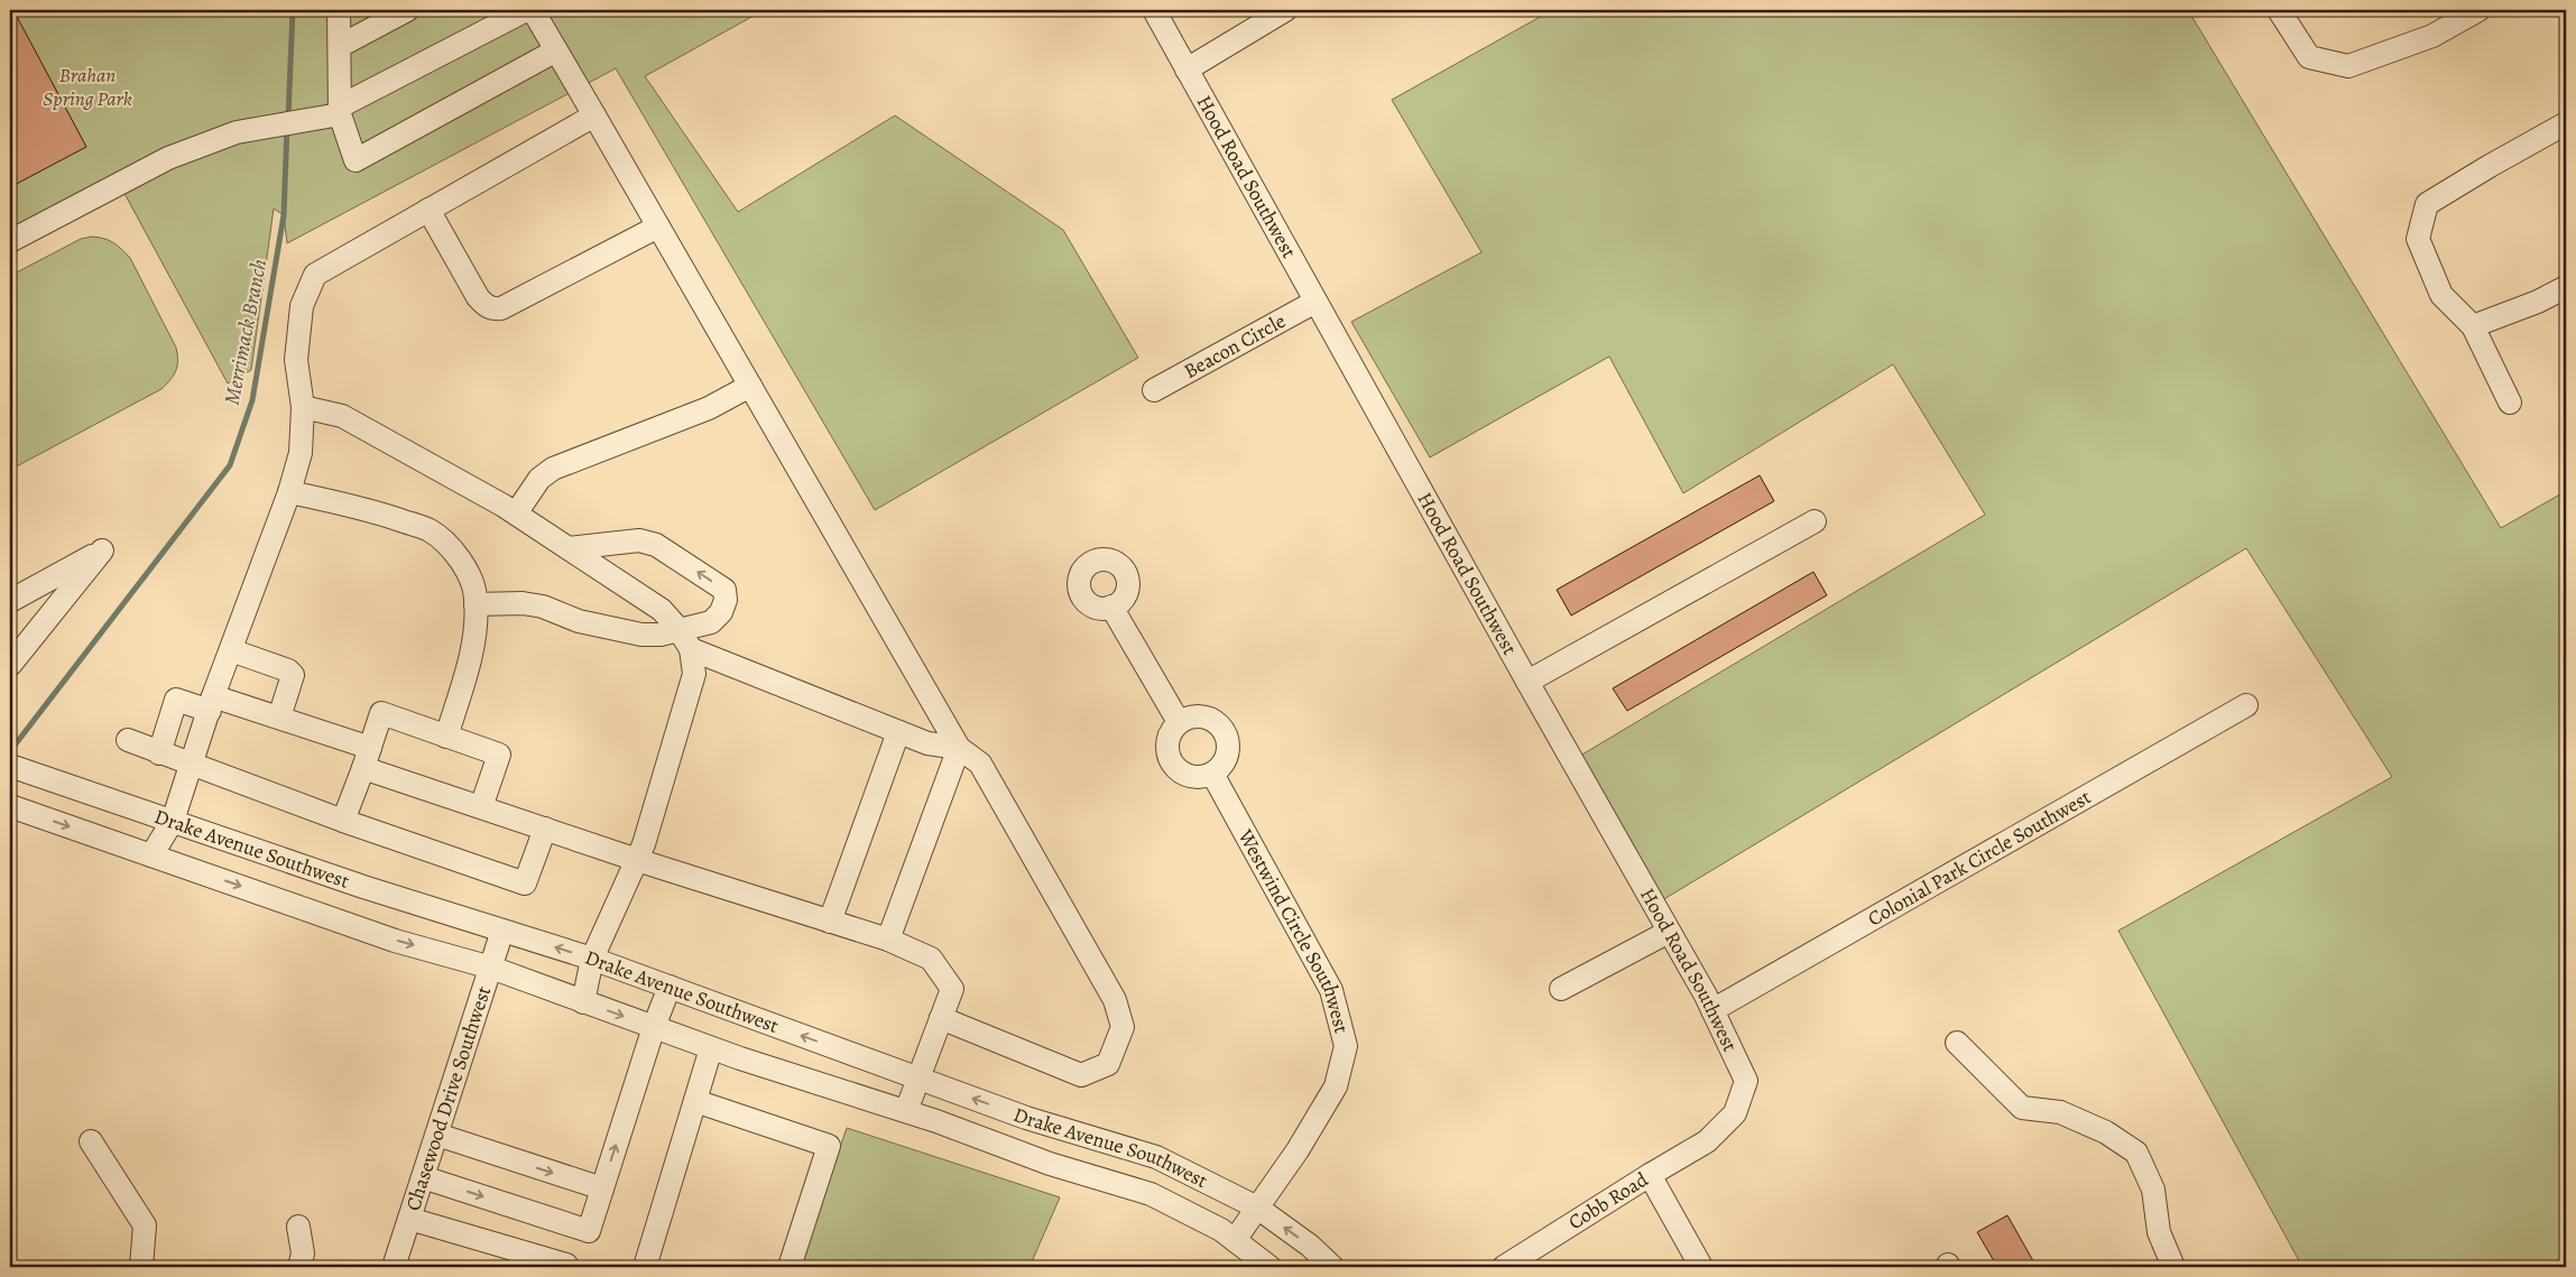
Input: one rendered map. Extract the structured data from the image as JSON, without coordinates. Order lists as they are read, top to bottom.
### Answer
{
  "streets": {
    "street": [
      "Hood Road Southwest",
      "Beacon Circle",
      "Drake Avenue Southwest",
      "Colonial Park Circle Southwest",
      "Westwind Circle Southwest",
      "Chasewood Drive Southwest",
      "Cobb Road"
    ]
  },
  "crossings": [
    ["Hood Road Southwest", "Beacon Circle"],
    ["Hood Road Southwest", "Colonial Park Circle Southwest"],
    ["Hood Road Southwest", "Cobb Road"],
    ["Drake Avenue Southwest", "Westwind Circle Southwest"],
    ["Drake Avenue Southwest", "Chasewood Drive Southwest"]
  ],
  "water": ["Merrimack Branch"],
  "parks": ["Brahan Spring Park"]
}
